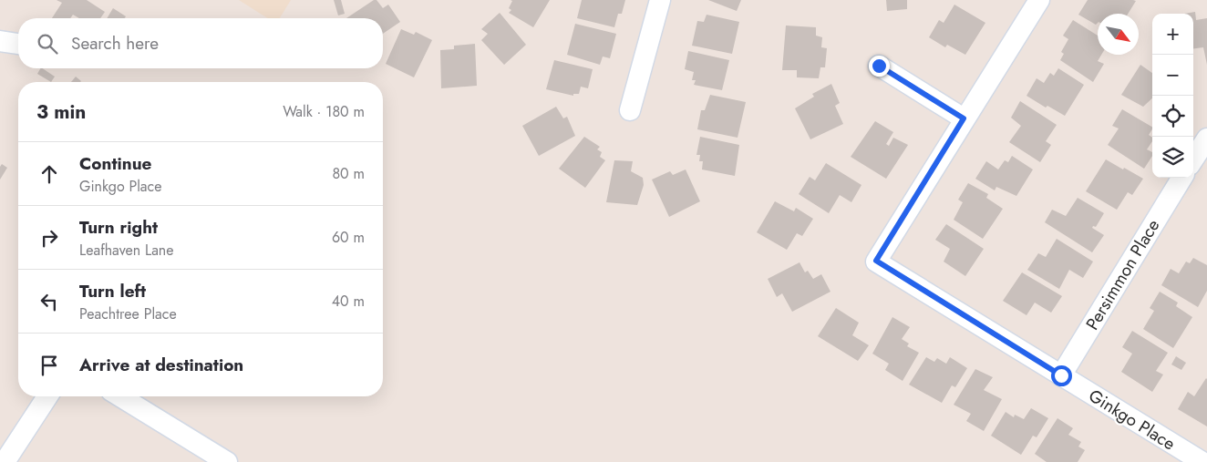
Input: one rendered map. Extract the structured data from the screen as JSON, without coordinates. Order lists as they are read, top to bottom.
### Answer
{
  "streets": {
    "street": ["Persimmon Place", "Ginkgo Place"]
  },
  "crossings": [
    ["Persimmon Place", "Ginkgo Place"]
  ],
  "north": "bottom right",
  "page": {
    "map_buttons": ["+", "−"],
    "search": "Search here",
    "heading": ["3 min", "Walk · 180 m"],
    "list": [
      ["Continue", "Ginkgo Place", "80 m"],
      ["Turn right", "Leafhaven Lane", "60 m"],
      ["Turn left", "Peachtree Place", "40 m"],
      "Arrive at destination"
    ]
  }
}
